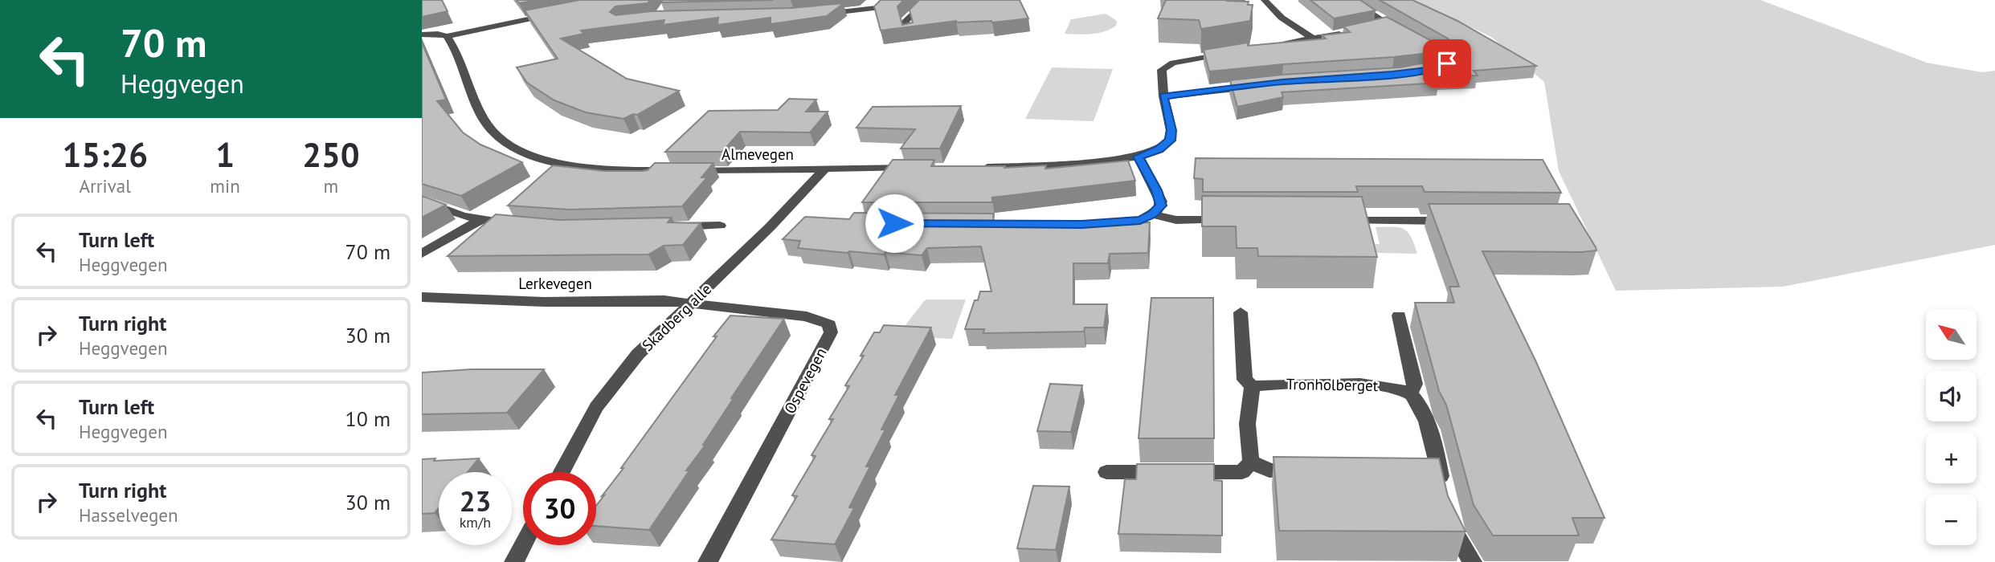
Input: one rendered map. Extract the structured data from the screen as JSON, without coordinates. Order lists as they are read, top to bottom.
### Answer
{
  "streets": {
    "street": [
      "Almevegen",
      "Lerkevegen",
      "Skadberg alle",
      "Ospevegen",
      "Tronholberget"
    ]
  },
  "crossings": [
    ["Almevegen", "Skadberg alle"],
    ["Lerkevegen", "Skadberg alle"],
    ["Lerkevegen", "Ospevegen"],
    ["Skadberg alle", "Ospevegen"]
  ],
  "north": "top left",
  "page": {
    "turn": ["70 m", "Heggvegen"],
    "eta": [
      "15:26",
      "Arrival",
      "1",
      "min",
      "250",
      "m"
    ],
    "list": [
      {
        "name": "Turn left",
        "note": "Heggvegen",
        "value": "70 m"
      },
      {
        "name": "Turn right",
        "note": "Heggvegen",
        "value": "30 m"
      },
      {
        "name": "Turn left",
        "note": "Heggvegen",
        "value": "10 m"
      },
      {
        "name": "Turn right",
        "note": "Hasselvegen",
        "value": "30 m"
      }
    ],
    "map_buttons": ["+", "−"],
    "speed": "23 km/h",
    "limit": "30"
  }
}
